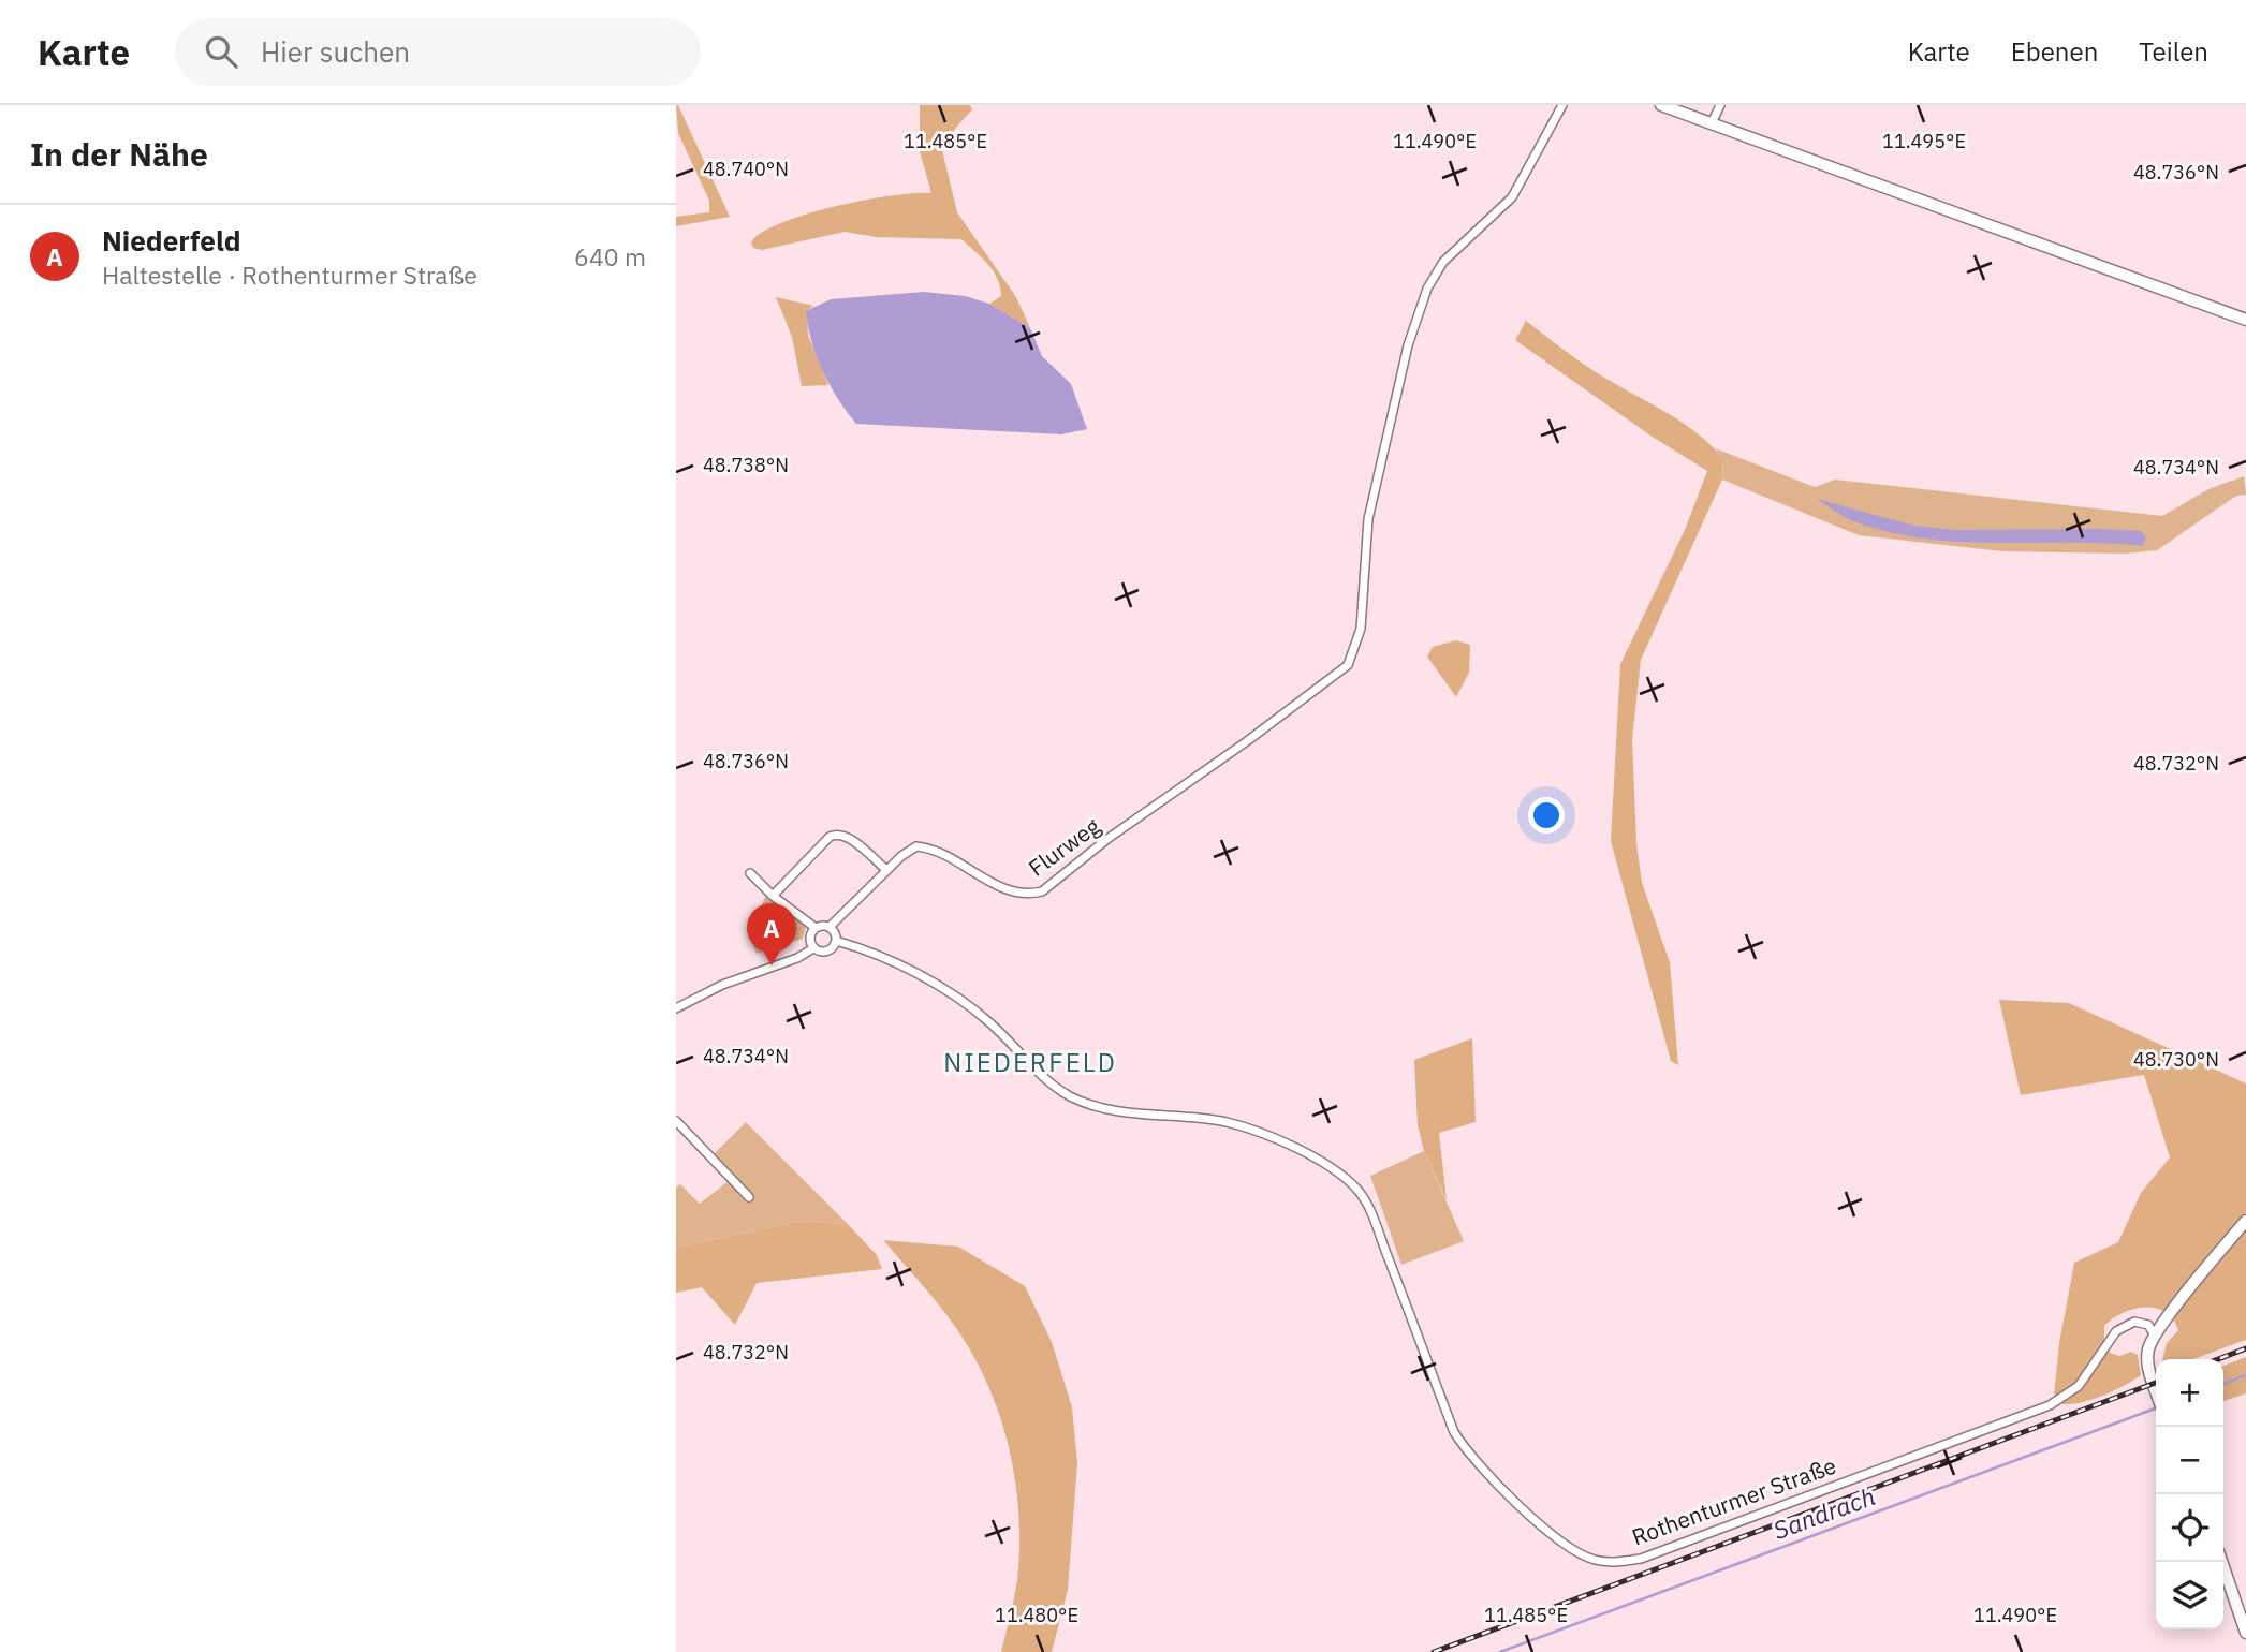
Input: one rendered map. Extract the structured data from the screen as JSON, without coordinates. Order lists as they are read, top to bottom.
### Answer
{
  "streets": {
    "street": ["Flurweg", "Rothenturmer Straße"]
  },
  "crossings": [
    ["Flurweg", "Rothenturmer Straße"]
  ],
  "districts": ["NIEDERFELD"],
  "water": ["Sandrach"],
  "page": {
    "header": "Karte",
    "search": "Hier suchen",
    "nav": ["Karte", "Ebenen", "Teilen"],
    "heading": "In der Nähe",
    "list": [
      {
        "mark": "A",
        "name": "Niederfeld",
        "note": "Haltestelle · Rothenturmer Straße",
        "value": "640 m"
      }
    ],
    "pins": "A",
    "map_buttons": ["+", "−"]
  },
  "coordinates": [
    "11.485°E",
    "11.490°E",
    "11.495°E",
    "48.740°N",
    "48.736°N",
    "48.738°N",
    "48.734°N",
    "48.732°N",
    "48.730°N",
    "11.480°E"
  ]
}
